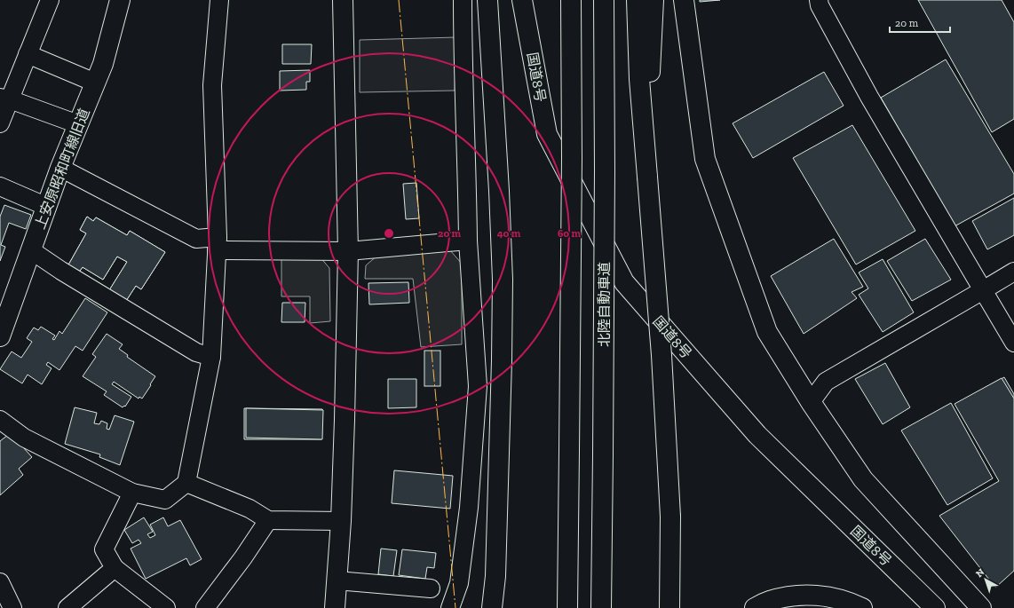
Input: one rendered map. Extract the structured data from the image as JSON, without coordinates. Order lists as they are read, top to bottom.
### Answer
{
  "streets": {
    "main road": ["国道8号", "上安原昭和町線旧道", "北陸自動車道"]
  },
  "scale_bar": "20 m",
  "north": "top left",
  "rings": ["20 m", "40 m", "60 m"]
}
